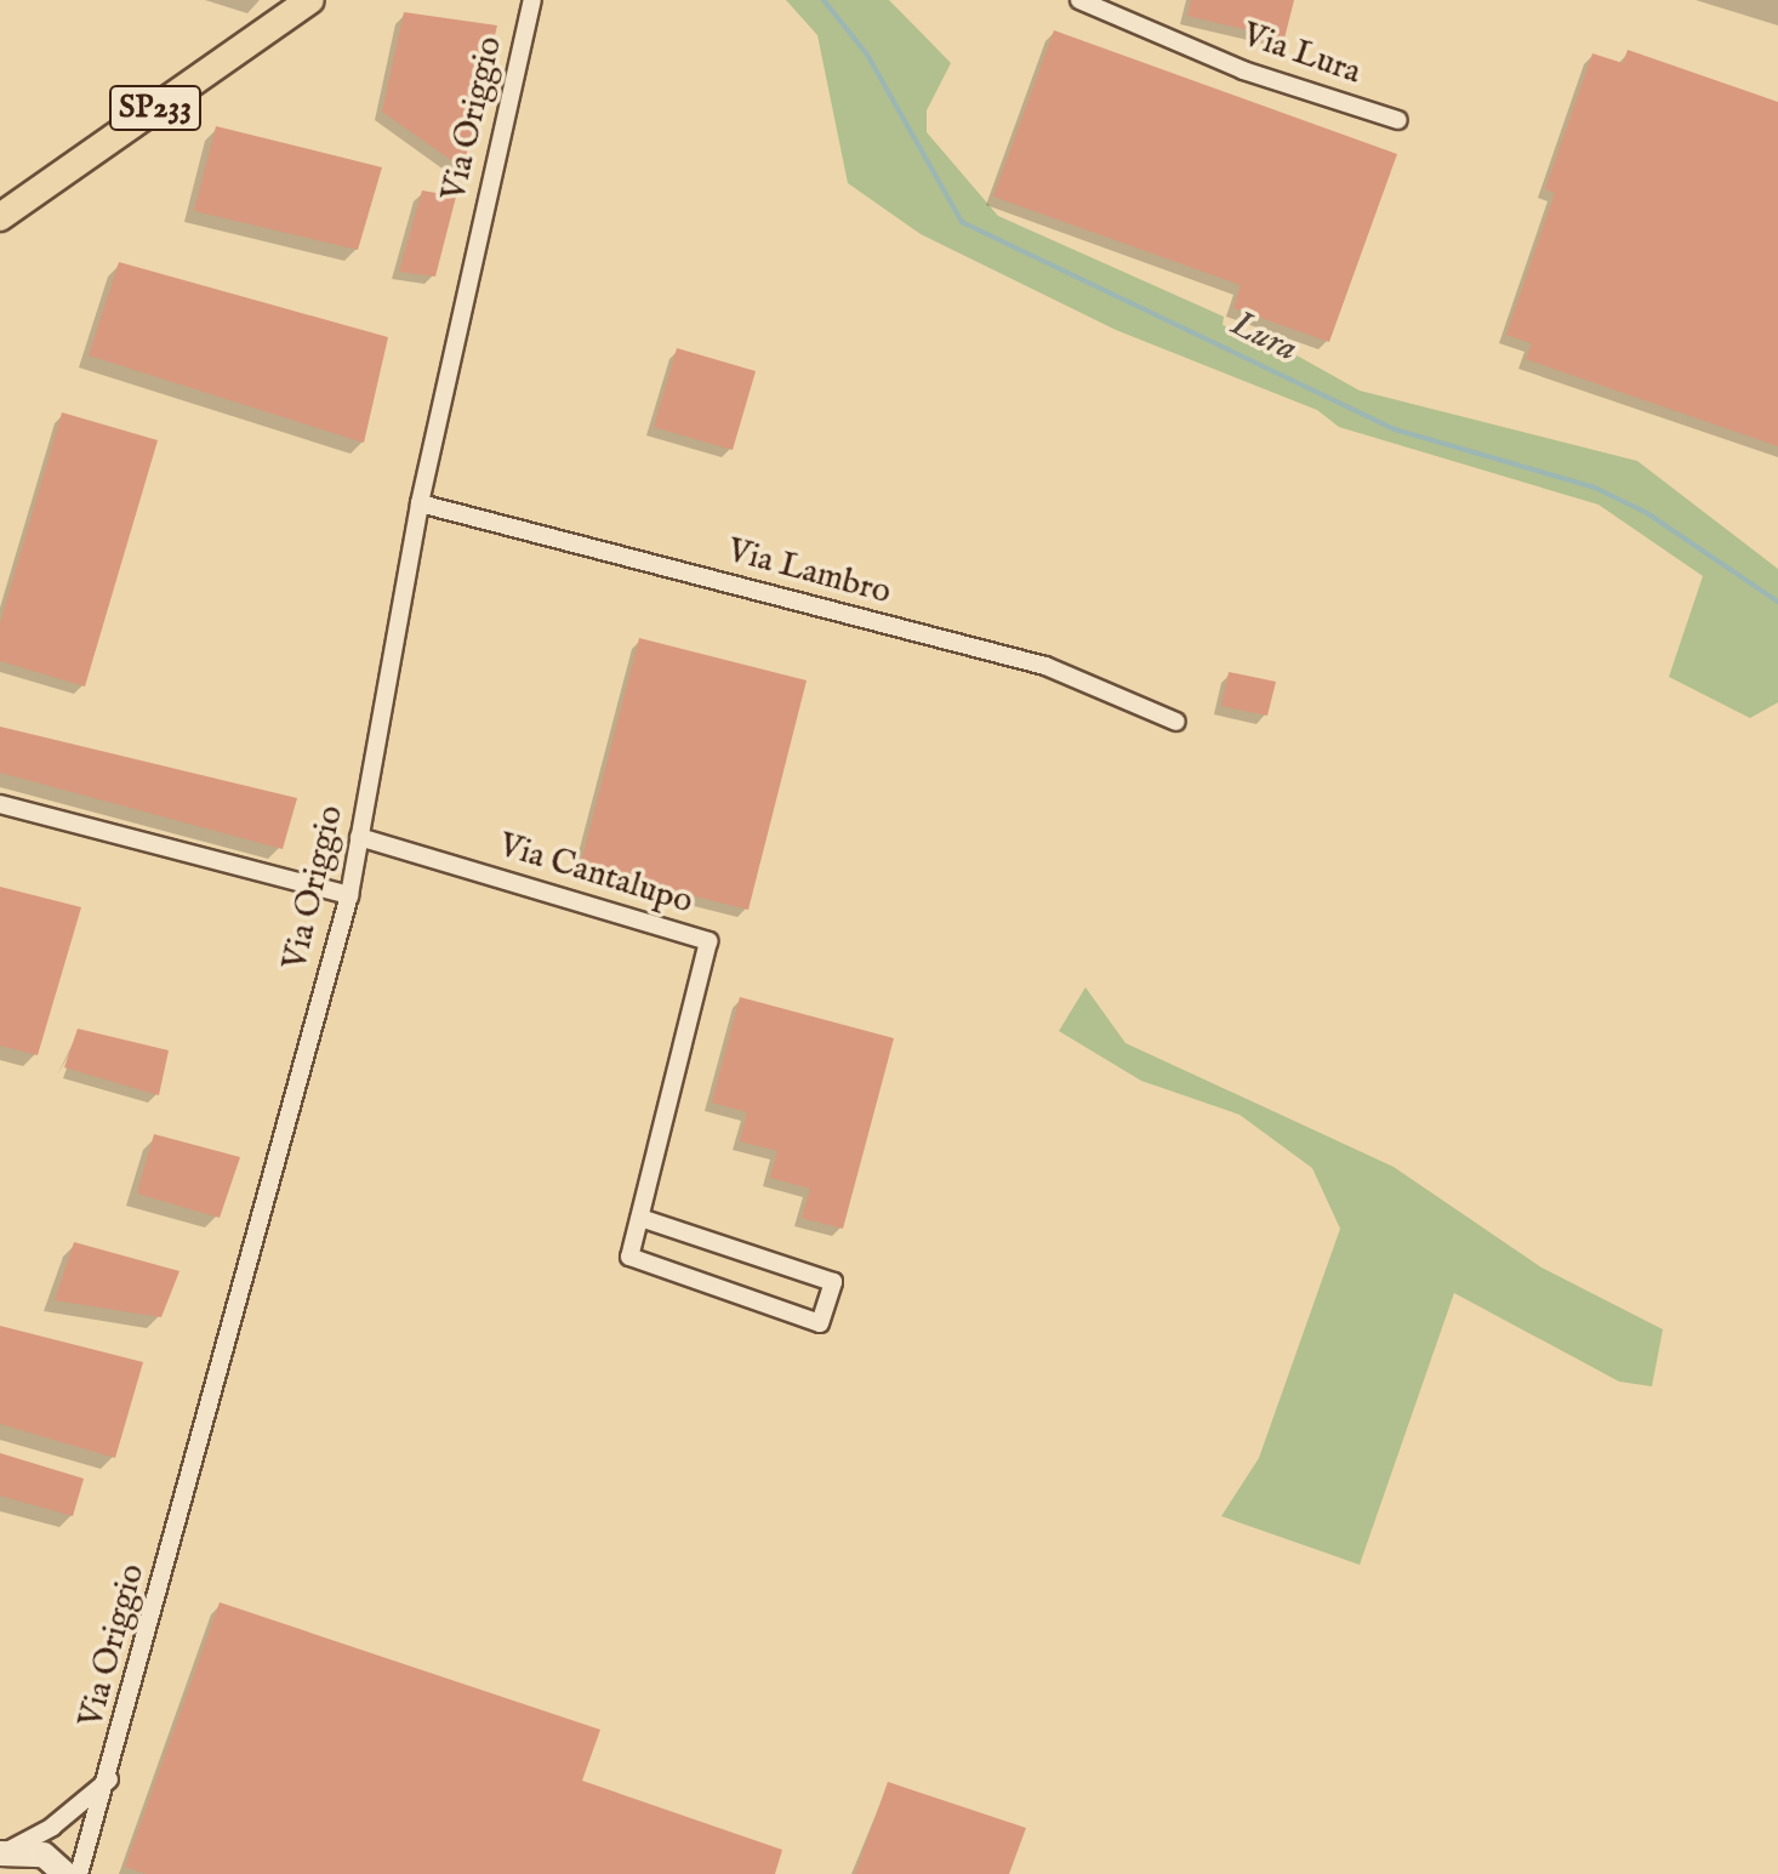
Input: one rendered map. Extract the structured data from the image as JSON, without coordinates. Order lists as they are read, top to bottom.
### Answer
{
  "streets": {
    "main road": ["SP233"],
    "street": [
      "Via Lura",
      "Via Origgio",
      "Via Lambro",
      "Via Cantalupo"
    ]
  },
  "crossings": [
    ["Via Origgio", "Via Lambro"],
    ["Via Origgio", "Via Cantalupo"]
  ],
  "water": ["Lura"]
}
